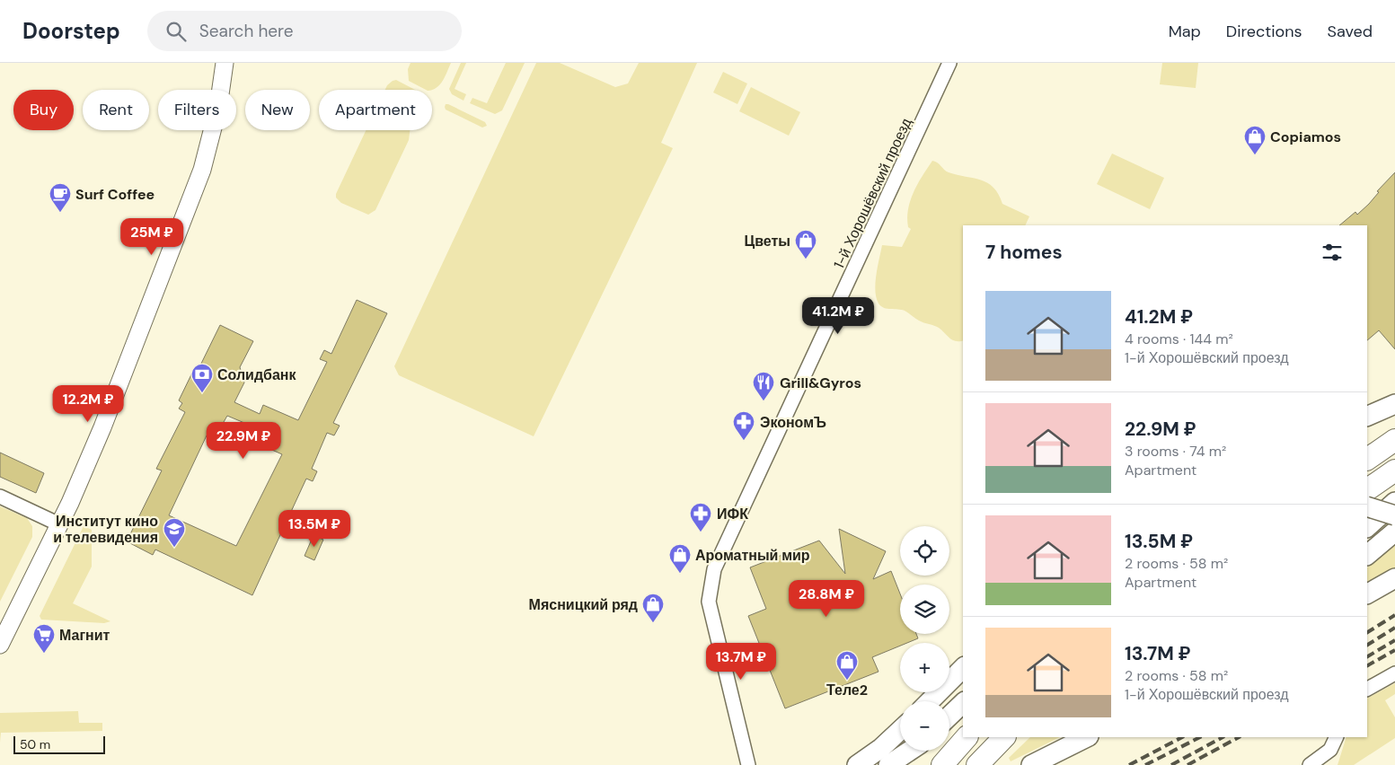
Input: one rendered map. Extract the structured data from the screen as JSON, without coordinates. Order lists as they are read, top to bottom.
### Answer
{
  "streets": {
    "street": ["1-й Хорошёвский проезд"]
  },
  "places": {
    "shop": [
      "Copiamos",
      "Цветы",
      "Ароматный мир",
      "Мясницкий ряд",
      "Теле2"
    ],
    "cafe": ["Surf Coffee"],
    "bank": ["Солидбанк"],
    "restaurant": ["Grill&Gyros"],
    "pharmacy": ["ЭкономЪ", "ИФК"],
    "school or university": ["Институт кино и телевидения"],
    "supermarket": ["Магнит"]
  },
  "scale_bar": "50 m",
  "page": {
    "header": "Doorstep",
    "search": "Search here",
    "nav": ["Map", "Directions", "Saved"],
    "chip": [
      "Buy",
      "Rent",
      "Filters",
      "New",
      "Apartment"
    ],
    "price": [
      "25M ₽",
      "41.2M ₽",
      "12.2M ₽",
      "22.9M ₽",
      "13.5M ₽",
      "28.8M ₽",
      "13.7M ₽"
    ],
    "heading": "7 homes",
    "list": [
      {
        "name": "41.2M ₽",
        "note": "4 rooms · 144 m² · 1-й Хорошёвский проезд"
      },
      {
        "name": "22.9M ₽",
        "note": "3 rooms · 74 m² · Apartment"
      },
      {
        "name": "13.5M ₽",
        "note": "2 rooms · 58 m² · Apartment"
      },
      {
        "name": "13.7M ₽",
        "note": "2 rooms · 58 m² · 1-й Хорошёвский проезд"
      }
    ],
    "map_buttons": ["+", "−"],
    "scale": "50 m"
  }
}
